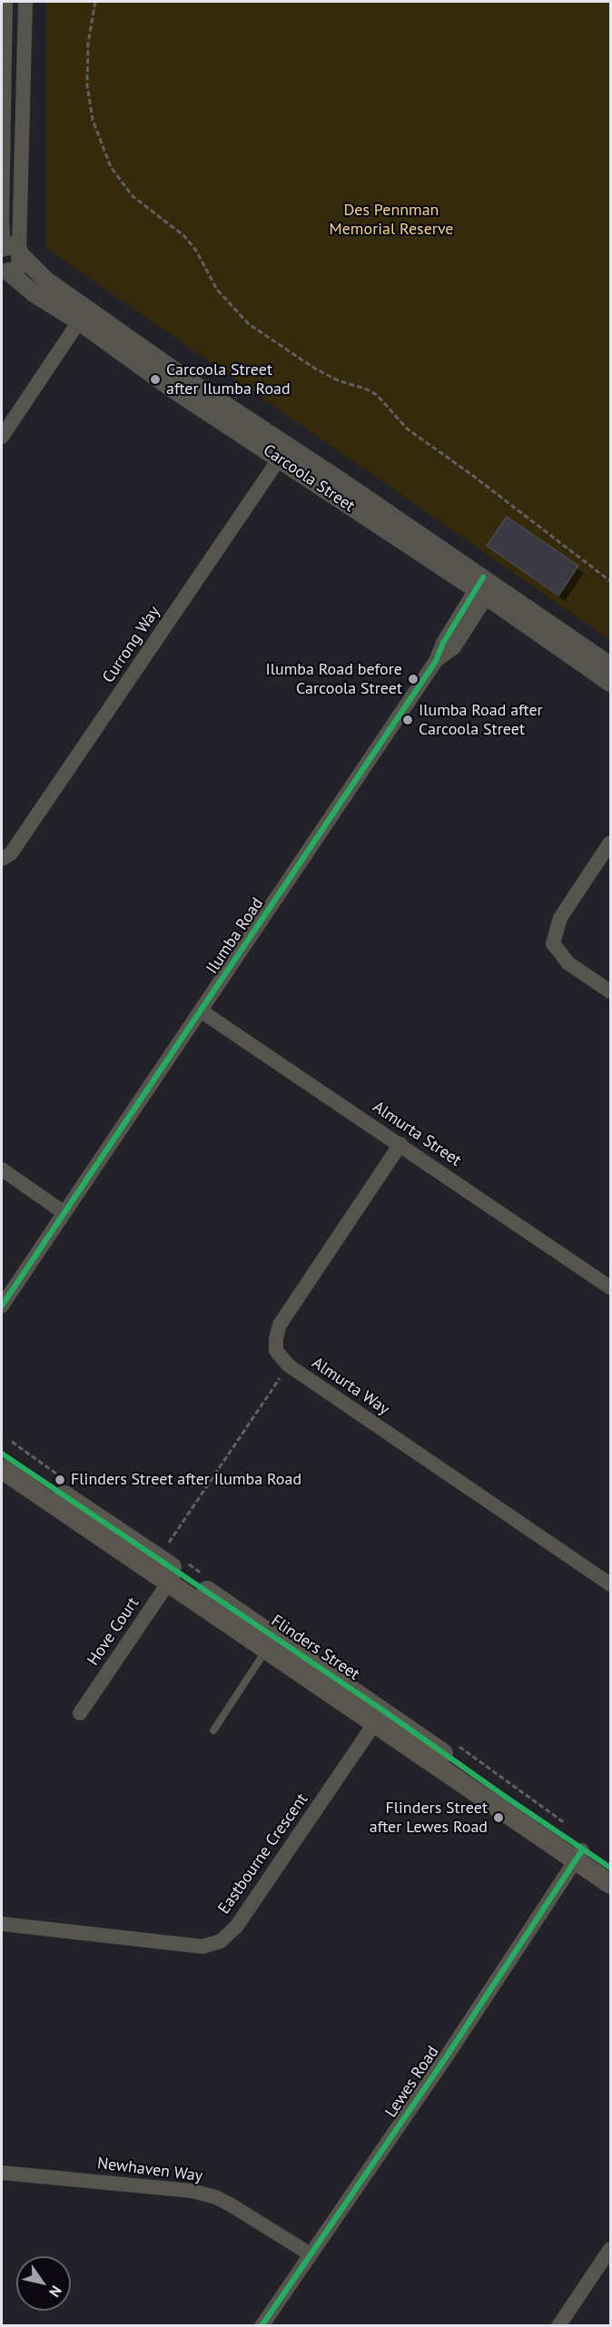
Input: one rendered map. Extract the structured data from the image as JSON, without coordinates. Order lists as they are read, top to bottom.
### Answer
{
  "streets": {
    "main road": ["Flinders Street"],
    "street": [
      "Carcoola Street",
      "Currong Way",
      "Ilumba Road",
      "Almurta Street",
      "Almurta Way",
      "Hove Court",
      "Eastbourne Crescent",
      "Lewes Road",
      "Newhaven Way"
    ]
  },
  "crossings": [
    ["Carcoola Street", "Currong Way"],
    ["Carcoola Street", "Ilumba Road"],
    ["Ilumba Road", "Almurta Street"],
    ["Almurta Street", "Almurta Way"],
    ["Hove Court", "Flinders Street"],
    ["Flinders Street", "Eastbourne Crescent"],
    ["Flinders Street", "Lewes Road"],
    ["Lewes Road", "Newhaven Way"]
  ],
  "parks": ["Des Pennman Memorial Reserve"],
  "places": [
    "Carcoola Street after Ilumba Road",
    "Ilumba Road before Carcoola Street",
    "Ilumba Road after Carcoola Street",
    "Flinders Street after Ilumba Road",
    "Flinders Street after Lewes Road"
  ],
  "north": "bottom right"
}
